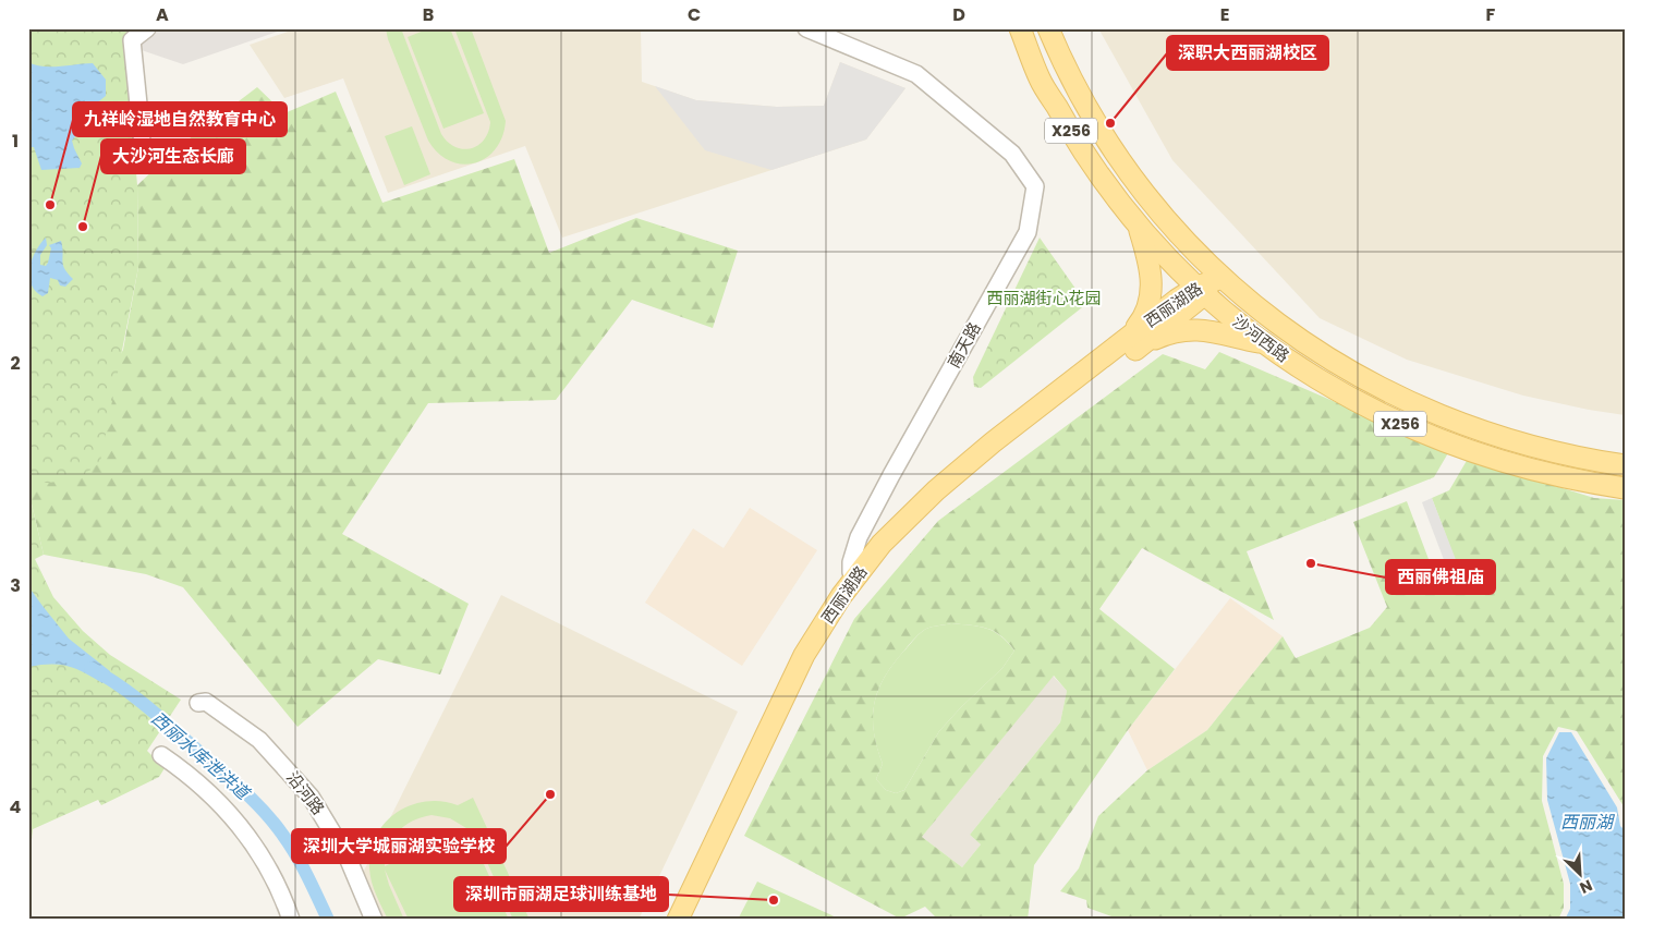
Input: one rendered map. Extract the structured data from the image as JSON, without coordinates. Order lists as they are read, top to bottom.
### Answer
{
  "streets": {
    "main road": ["X256", "西丽湖路", "沙河西路"],
    "street": ["南天路", "沿河路"]
  },
  "crossings": [
    ["西丽湖路", "沙河西路"],
    ["西丽湖路", "南天路"]
  ],
  "water": ["西丽水库泄洪道", "西丽湖"],
  "parks": ["西丽湖街心花园"],
  "places": [
    "深职大西丽湖校区",
    "九祥岭湿地自然教育中心",
    "大沙河生态长廊",
    "西丽佛祖庙",
    "深圳大学城丽湖实验学校",
    "深圳市丽湖足球训练基地"
  ],
  "north": "bottom right",
  "grid": {
    "columns": [
      "A",
      "B",
      "C",
      "D",
      "E",
      "F"
    ],
    "rows": [
      "1",
      "2",
      "3",
      "4"
    ]
  }
}
